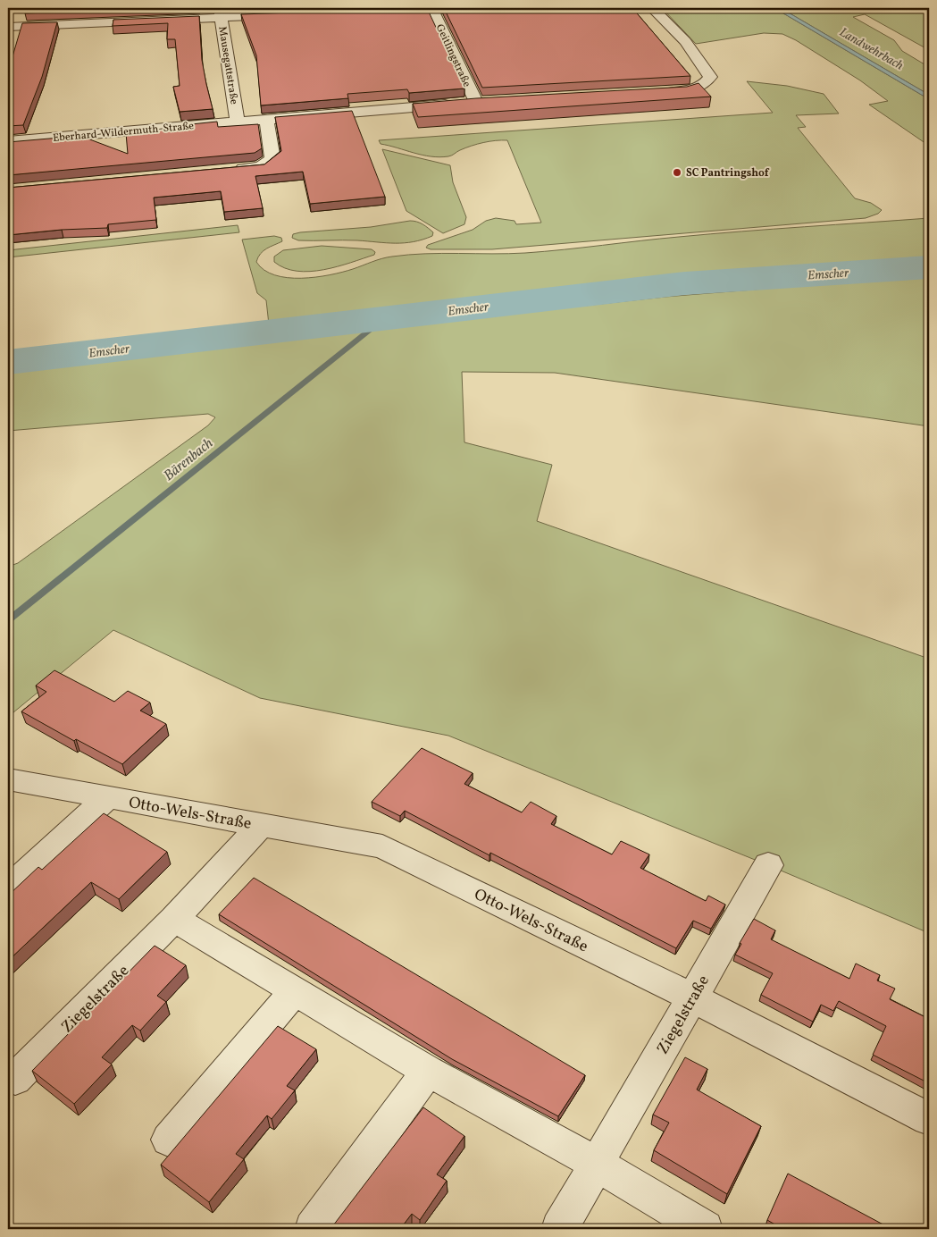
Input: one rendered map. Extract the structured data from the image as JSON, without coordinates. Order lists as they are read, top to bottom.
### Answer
{
  "streets": {
    "street": [
      "Geitlingstraße",
      "Mausegattstraße",
      "Eberhard-Wildermuth-Straße",
      "Otto-Wels-Straße",
      "Ziegelstraße"
    ]
  },
  "crossings": [
    ["Geitlingstraße", "Eberhard-Wildermuth-Straße"],
    ["Mausegattstraße", "Eberhard-Wildermuth-Straße"],
    ["Otto-Wels-Straße", "Ziegelstraße"]
  ],
  "water": ["Landwehrbach", "Emscher", "Bärenbach"],
  "places": ["SC Pantringshof"]
}
